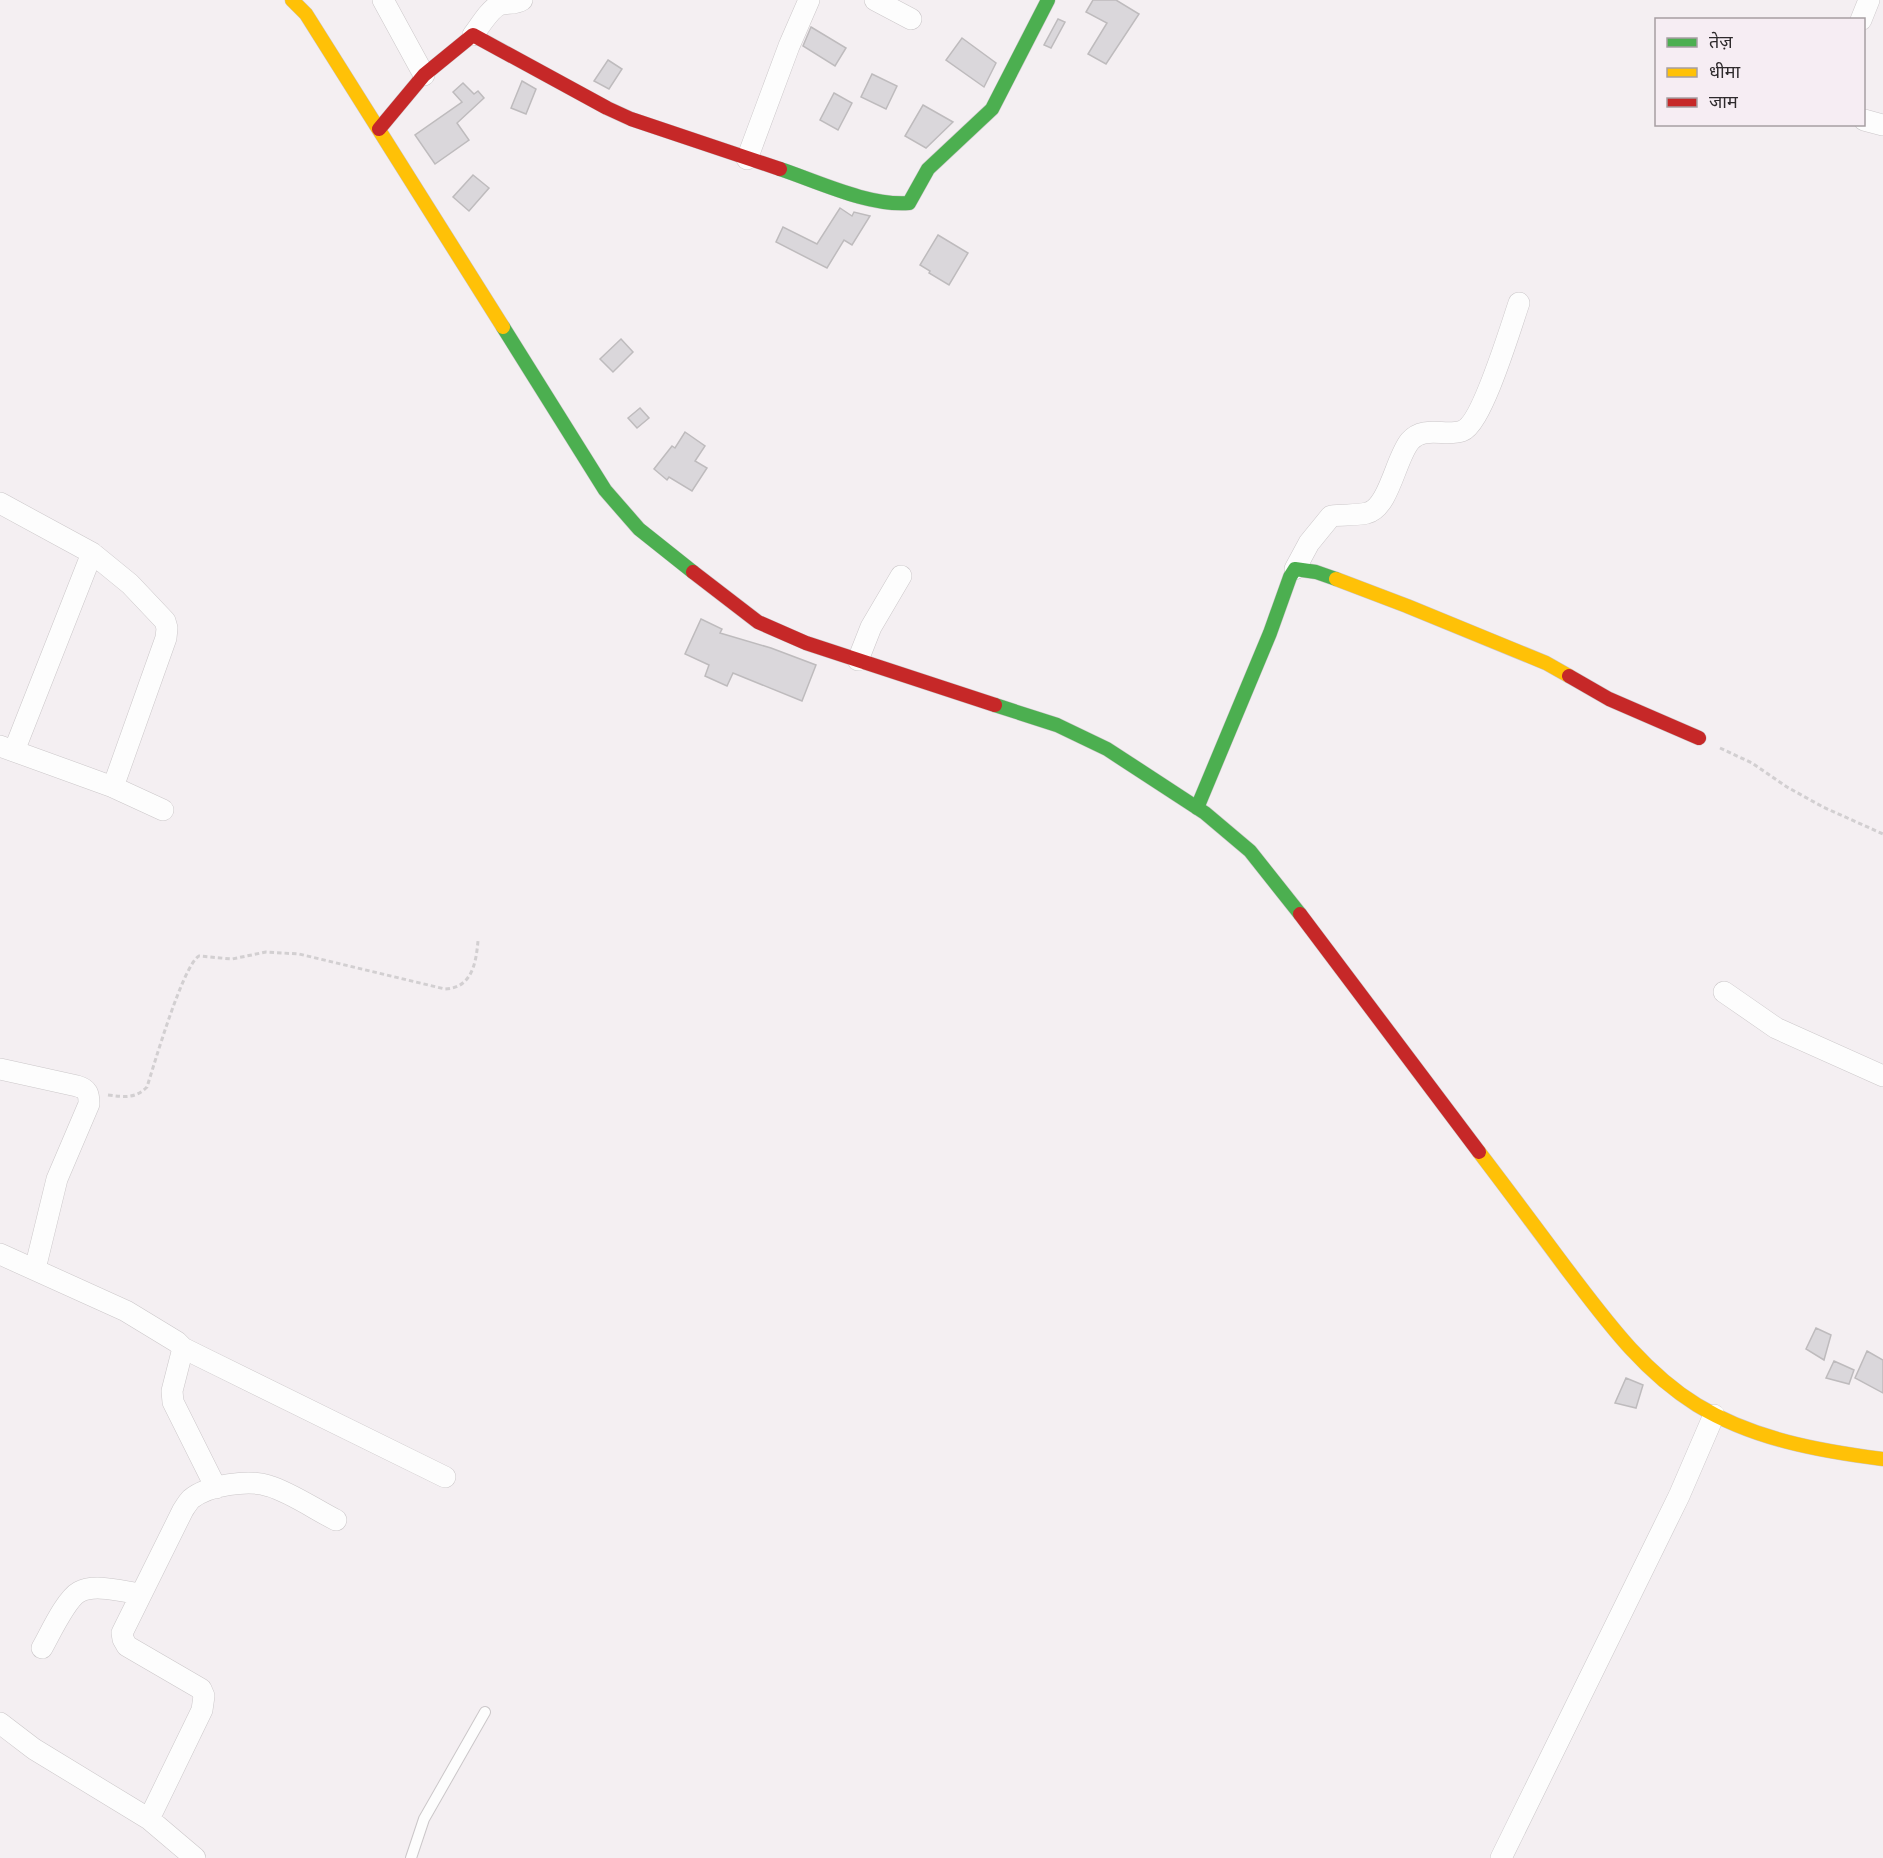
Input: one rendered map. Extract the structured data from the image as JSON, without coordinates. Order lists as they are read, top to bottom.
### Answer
{
  "legend": ["तेज़", "धीमा", "जाम"]
}
